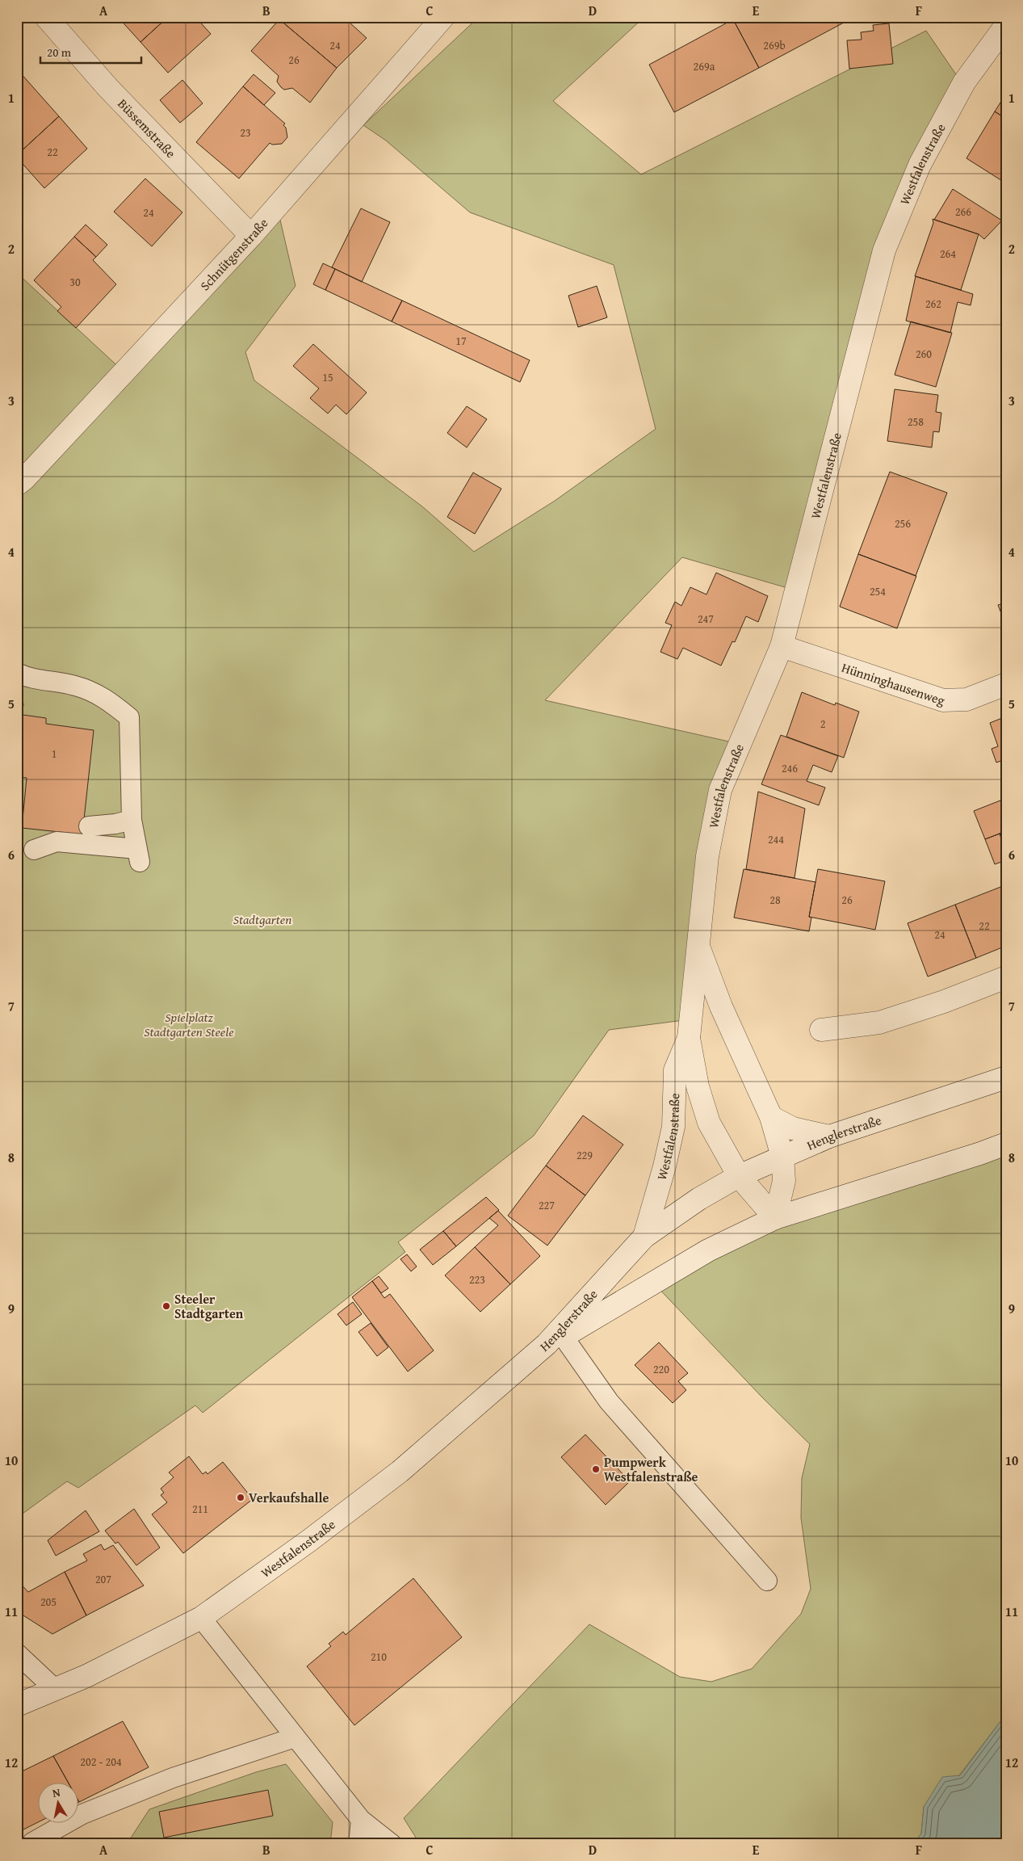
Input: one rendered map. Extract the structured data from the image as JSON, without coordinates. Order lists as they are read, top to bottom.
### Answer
{
  "streets": {
    "street": [
      "Büssemstraße",
      "Westfalenstraße",
      "Schnütgenstraße",
      "Hünninghausenweg",
      "Henglerstraße"
    ]
  },
  "crossings": [
    ["Büssemstraße", "Schnütgenstraße"],
    ["Westfalenstraße", "Hünninghausenweg"],
    ["Westfalenstraße", "Henglerstraße"]
  ],
  "parks": ["Stadtgarten", "Spielplatz Stadtgarten Steele"],
  "places": ["Steeler Stadtgarten", "Pumpwerk Westfalenstraße", "Verkaufshalle"],
  "house_numbers": [
    "24",
    "269b",
    "26",
    "269a",
    "23",
    "22",
    "266",
    "24",
    "264",
    "30",
    "262",
    "17",
    "260",
    "15",
    "258",
    "256",
    "254",
    "247",
    "2",
    "1",
    "246",
    "244",
    "28",
    "26",
    "22",
    "24",
    "229",
    "227",
    "223",
    "220",
    "211",
    "207",
    "205",
    "210",
    "202 - 204"
  ],
  "scale_bar": "20 m",
  "north": "top",
  "grid": {
    "columns": [
      "A",
      "B",
      "C",
      "D",
      "E",
      "F"
    ],
    "rows": [
      "1",
      "2",
      "3",
      "4",
      "5",
      "6",
      "7",
      "8",
      "9",
      "10",
      "11",
      "12"
    ]
  }
}
